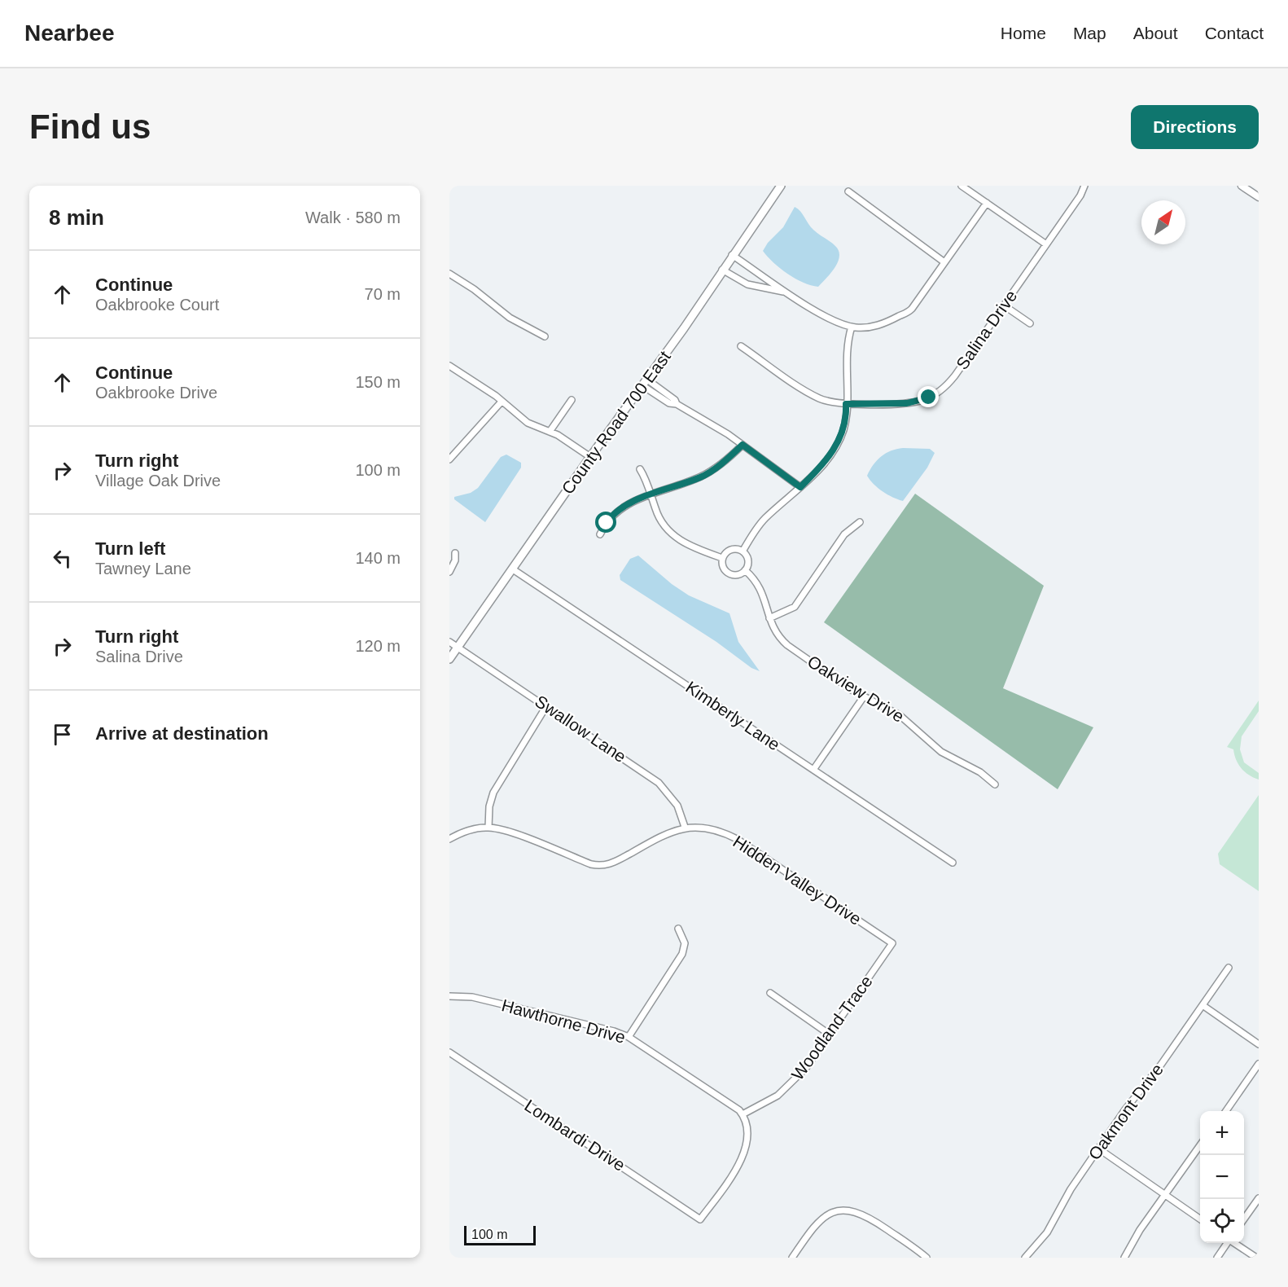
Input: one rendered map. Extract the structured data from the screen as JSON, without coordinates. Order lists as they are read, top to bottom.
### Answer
{
  "streets": {
    "main road": ["County Road 700 East"],
    "street": [
      "Salina Drive",
      "Oakview Drive",
      "Kimberly Lane",
      "Swallow Lane",
      "Hidden Valley Drive",
      "Hawthorne Drive",
      "Woodland Trace",
      "Oakmont Drive",
      "Lombardi Drive"
    ]
  },
  "crossings": [
    ["County Road 700 East", "Kimberly Lane"],
    ["County Road 700 East", "Swallow Lane"],
    ["Swallow Lane", "Hidden Valley Drive"],
    ["Hidden Valley Drive", "Woodland Trace"],
    ["Hawthorne Drive", "Woodland Trace"],
    ["Hawthorne Drive", "Lombardi Drive"],
    ["Woodland Trace", "Lombardi Drive"]
  ],
  "scale_bar": "100 m",
  "north": "top right",
  "page": {
    "header": "Nearbee",
    "nav": [
      "Home",
      "Map",
      "About",
      "Contact"
    ],
    "buttons": "Directions",
    "title": "Find us",
    "heading": ["8 min", "Walk · 580 m"],
    "list": [
      ["Continue", "Oakbrooke Court", "70 m"],
      ["Continue", "Oakbrooke Drive", "150 m"],
      ["Turn right", "Village Oak Drive", "100 m"],
      ["Turn left", "Tawney Lane", "140 m"],
      ["Turn right", "Salina Drive", "120 m"],
      "Arrive at destination"
    ],
    "map_buttons": ["+", "−"],
    "scale": "100 m"
  }
}
